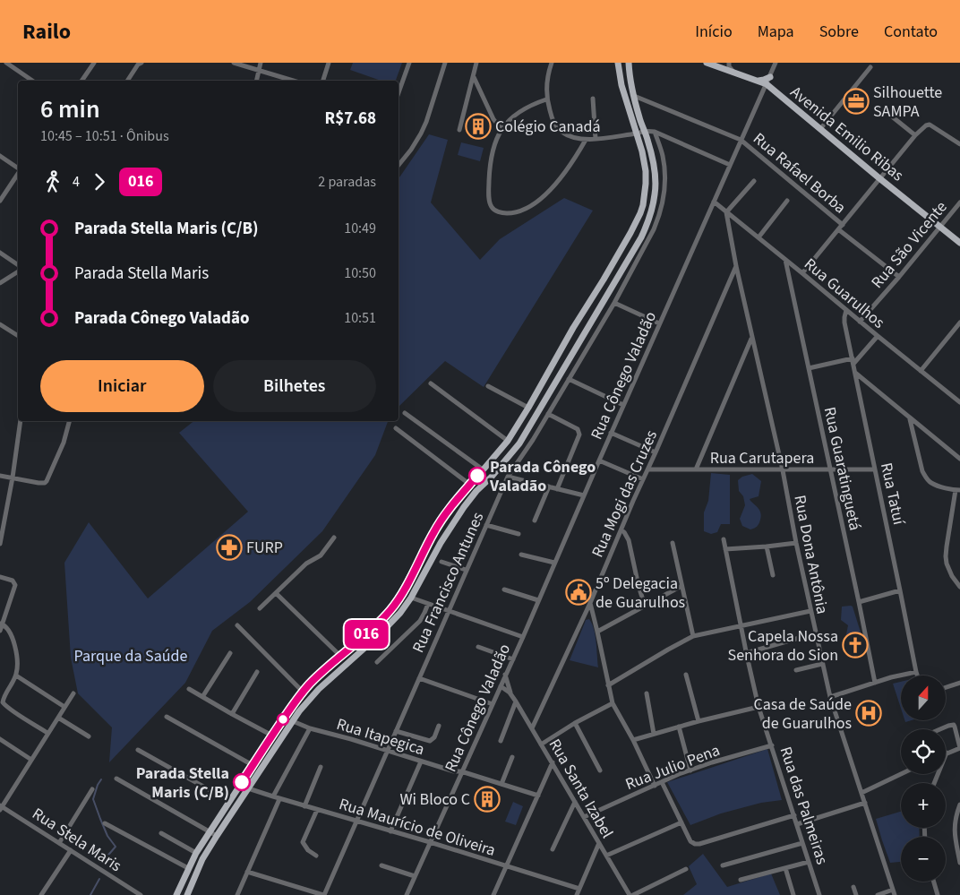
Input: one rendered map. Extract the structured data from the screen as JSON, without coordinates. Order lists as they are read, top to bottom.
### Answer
{
  "streets": {
    "main road": ["Avenida Emilio Ribas"],
    "street": [
      "Rua Rafael Borba",
      "Rua São Vicente",
      "Rua Guarulhos",
      "Rua Cônego Valadão",
      "Rua Carutapera",
      "Rua Guaratinguetá",
      "Rua Mogi das Cruzes",
      "Rua Tatuí",
      "Rua Dona Antônia",
      "Rua Francisco Antunes",
      "Rua Itapegica",
      "Rua Julio Pena",
      "Rua Santa Izabel",
      "Rua das Palmeiras",
      "Rua Maurício de Oliveira",
      "Rua Stela Maris"
    ]
  },
  "crossings": [
    ["Avenida Emilio Ribas", "Rua São Vicente"],
    ["Avenida Emilio Ribas", "Rua Cônego Valadão"],
    ["Rua Rafael Borba", "Rua Cônego Valadão"],
    ["Rua São Vicente", "Rua Guarulhos"],
    ["Rua Guarulhos", "Rua Cônego Valadão"],
    ["Rua Guarulhos", "Rua Guaratinguetá"],
    ["Rua Guarulhos", "Rua Tatuí"],
    ["Rua Guarulhos", "Rua Dona Antônia"],
    ["Rua Cônego Valadão", "Rua Itapegica"],
    ["Rua Cônego Valadão", "Rua Santa Izabel"],
    ["Rua Cônego Valadão", "Rua Maurício de Oliveira"],
    ["Rua Carutapera", "Rua Guaratinguetá"],
    ["Rua Carutapera", "Rua Mogi das Cruzes"],
    ["Rua Carutapera", "Rua Tatuí"],
    ["Rua Carutapera", "Rua Dona Antônia"],
    ["Rua Mogi das Cruzes", "Rua Dona Antônia"],
    ["Rua Mogi das Cruzes", "Rua Santa Izabel"],
    ["Rua Francisco Antunes", "Rua Itapegica"],
    ["Rua Francisco Antunes", "Rua Maurício de Oliveira"],
    ["Rua Julio Pena", "Rua Santa Izabel"],
    ["Rua Julio Pena", "Rua das Palmeiras"]
  ],
  "parks": ["Parque da Saúde"],
  "places": {
    "office": ["Silhouette SAMPA"],
    "building": ["Colégio Canadá", "Wi Bloco C"],
    "other": ["Parada Cônego Valadão", "Parada Stella Maris (C/B)"],
    "pharmacy": ["FURP"],
    "public building": ["5º Delegacia de Guarulhos"],
    "church": ["Capela Nossa Senhora do Sion"],
    "hospital": ["Casa de Saúde de Guarulhos"]
  },
  "lines": ["bus line 016"],
  "north": "top",
  "page": {
    "header": "Railo",
    "nav": [
      "Início",
      "Mapa",
      "Sobre",
      "Contato"
    ],
    "on_map": "016",
    "heading": ["6 min", "10:45 – 10:51 · Ônibus", "R$7.68"],
    "legs": ["4", "016", "2 paradas"],
    "list": [
      {
        "name": "Parada Stella Maris (C/B)",
        "value": "10:49"
      },
      {
        "name": "Parada Stella Maris",
        "value": "10:50"
      },
      {
        "name": "Parada Cônego Valadão",
        "value": "10:51"
      }
    ],
    "buttons": ["Iniciar", "Bilhetes"],
    "map_buttons": ["+", "−"]
  }
}
